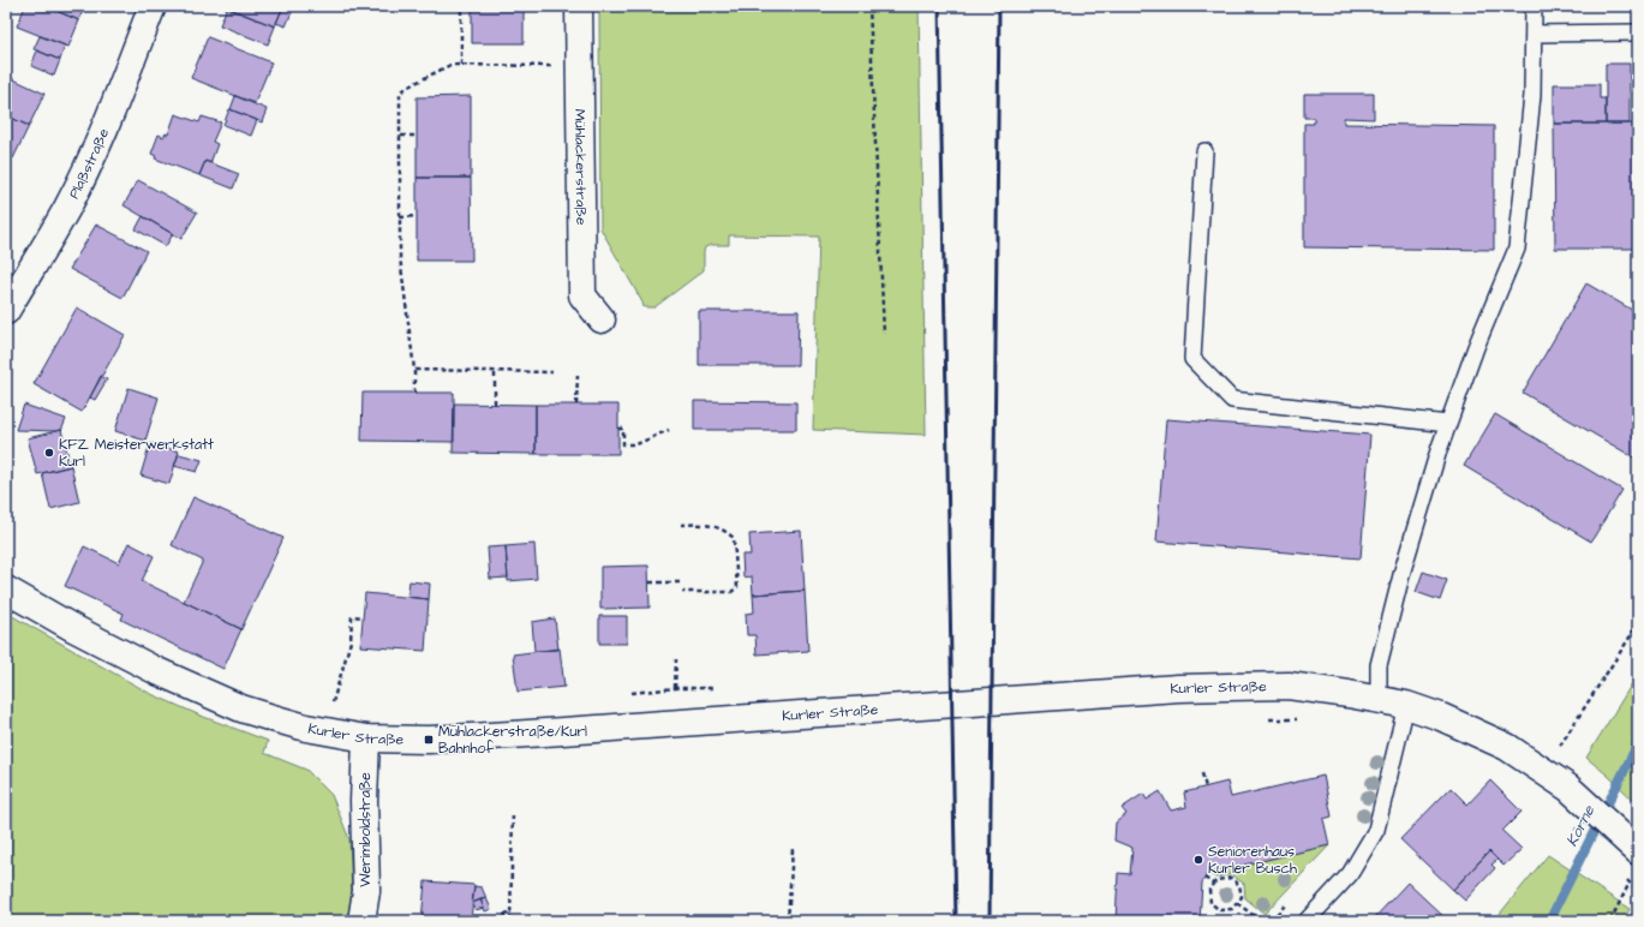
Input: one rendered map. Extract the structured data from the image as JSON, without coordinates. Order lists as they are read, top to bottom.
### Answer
{
  "streets": {
    "main road": [
      "Plaßstraße",
      "Mühlackerstraße",
      "Kurler Straße",
      "Werimboldstraße"
    ]
  },
  "crossings": [
    ["Kurler Straße", "Werimboldstraße"]
  ],
  "water": ["Körne"],
  "places": {
    "other": ["KFZ Meisterwerkstatt Kurl", "Seniorenhaus Kurler Busch"],
    "transit": ["Mühlackerstraße/Kurl Bahnhof"]
  }
}
